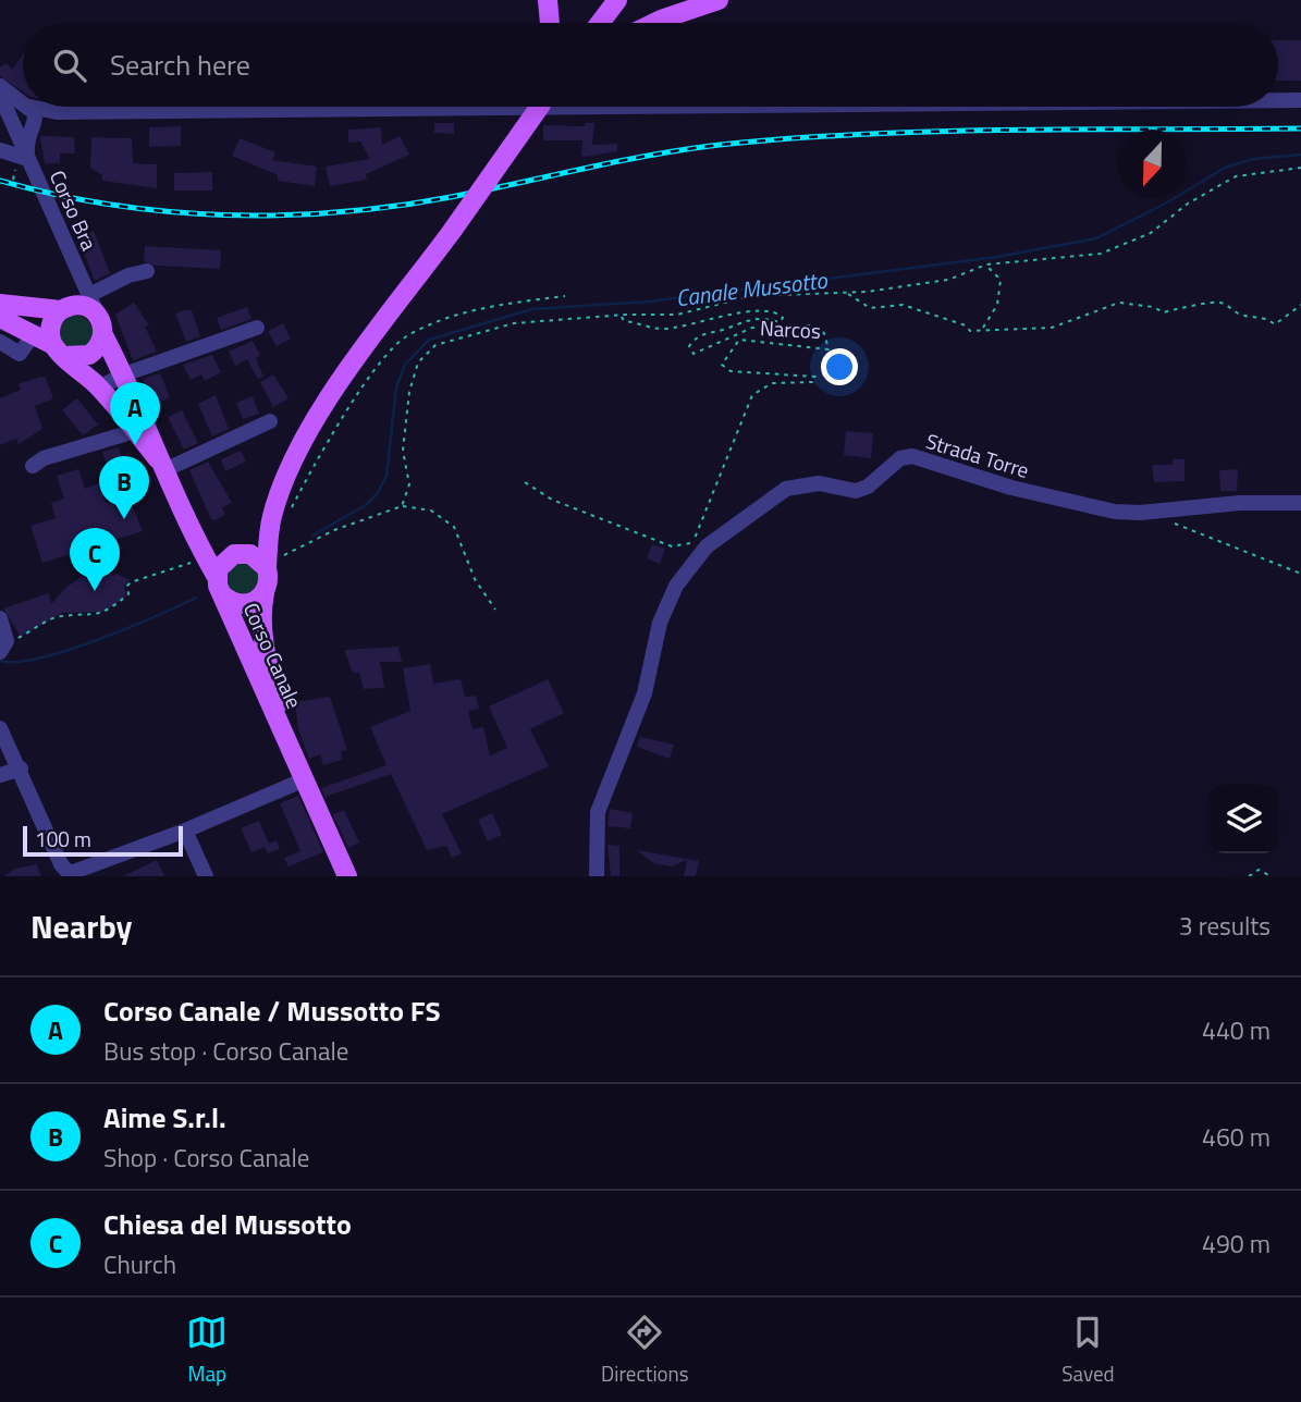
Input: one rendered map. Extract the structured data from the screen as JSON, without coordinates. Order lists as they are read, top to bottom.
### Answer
{
  "streets": {
    "main road": ["Corso Canale"],
    "street": ["Corso Bra", "Strada Torre"],
    "path": ["Narcos"]
  },
  "crossings": [
    ["Corso Bra", "Corso Canale"]
  ],
  "water": ["Canale Mussotto"],
  "scale_bar": "100 m",
  "north": "bottom",
  "page": {
    "search": "Search here",
    "pins": ["A", "B", "C"],
    "scale": "100 m",
    "heading": ["Nearby", "3 results"],
    "list": [
      {
        "mark": "A",
        "name": "Corso Canale / Mussotto FS",
        "note": "Bus stop · Corso Canale",
        "value": "440 m"
      },
      {
        "mark": "B",
        "name": "Aime S.r.l.",
        "note": "Shop · Corso Canale",
        "value": "460 m"
      },
      {
        "mark": "C",
        "name": "Chiesa del Mussotto",
        "note": "Church",
        "value": "490 m"
      }
    ],
    "nav": ["Map", "Directions", "Saved"]
  }
}
